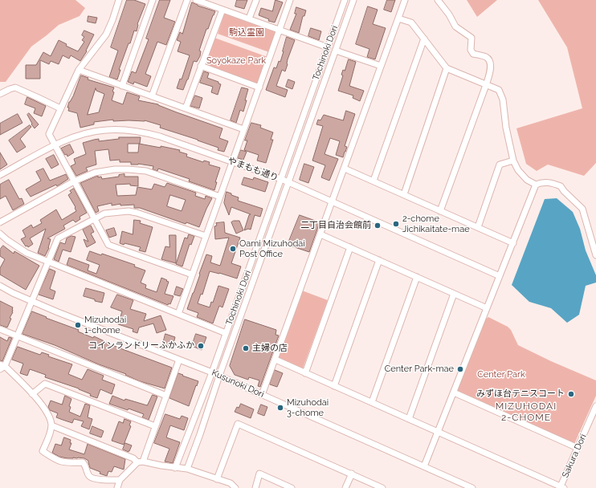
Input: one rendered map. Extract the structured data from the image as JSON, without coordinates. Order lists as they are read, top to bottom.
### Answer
{
  "streets": {
    "street": [
      "Tochinoki Dori",
      "やまもも通り",
      "Kusunoki Dori",
      "Sakura Dori"
    ]
  },
  "crossings": [
    ["Tochinoki Dori", "やまもも通り"],
    ["Tochinoki Dori", "Kusunoki Dori"]
  ],
  "districts": ["MIZUHODAI 2-CHOME"],
  "parks": ["駒込霊園", "Soyokaze Park", "Center Park"],
  "places": [
    "2-chome Jichikaitate-mae",
    "二丁目自治会館前",
    "Oami Mizuhodai Post Office",
    "Mizuhodai 1-chome",
    "コインランドリーふかふか",
    "主婦の店",
    "Center Park-mae",
    "みずほ台テニスコート",
    "Mizuhodai 3-chome"
  ]
}
